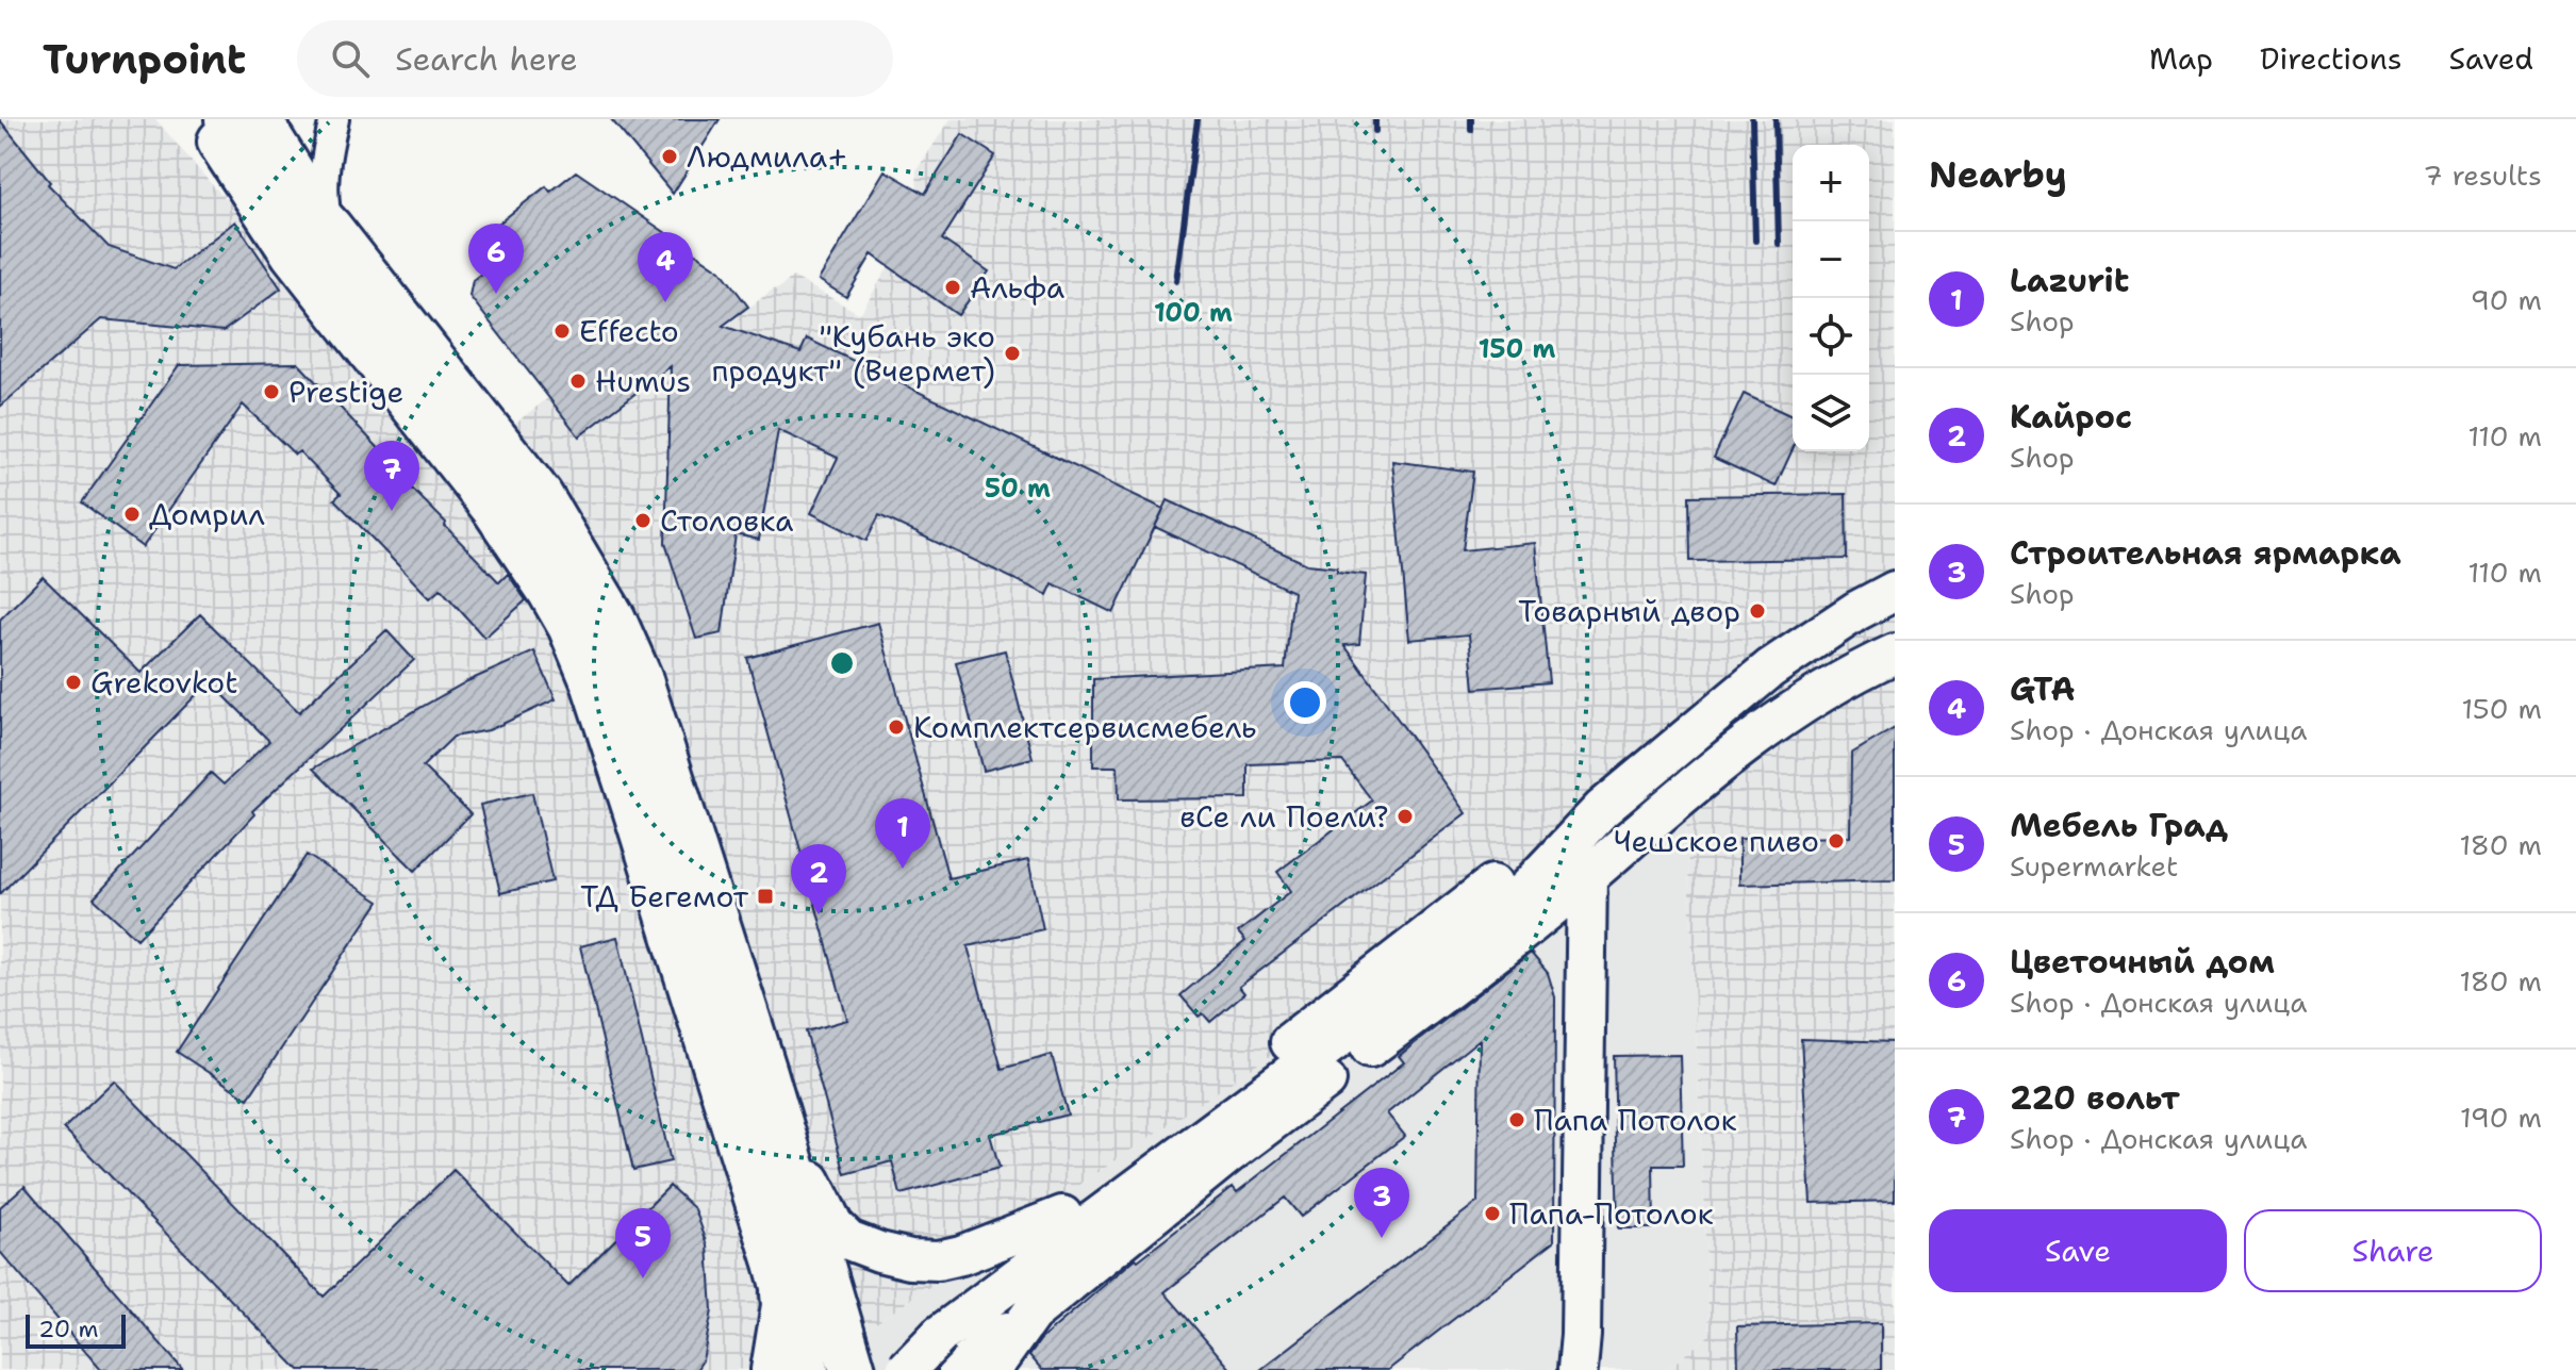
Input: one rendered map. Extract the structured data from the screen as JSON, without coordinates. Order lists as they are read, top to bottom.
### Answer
{
  "places": {
    "other": [
      "Людмила+",
      "Альфа",
      "Effecto",
      "\"Кубань эко продукт\" (Вчермет)",
      "Humus",
      "Prestige",
      "Домрил",
      "Столовка",
      "Товарный двор",
      "Grekovkot",
      "Комплектсервисмебель",
      "вСе ли Поели?",
      "Чешское пиво",
      "Папа Потолок",
      "Папа-Потолок"
    ],
    "transit": ["ТД Бегемот"]
  },
  "scale_bar": "20 m",
  "page": {
    "header": "Turnpoint",
    "search": "Search here",
    "nav": ["Map", "Directions", "Saved"],
    "heading": ["Nearby", "7 results"],
    "map_buttons": ["+", "−"],
    "pins": [
      "6",
      "4",
      "7",
      "1",
      "2",
      "3",
      "5"
    ],
    "list": [
      {
        "mark": "1",
        "name": "Lazurit",
        "note": "Shop",
        "value": "90 m"
      },
      {
        "mark": "2",
        "name": "Кайрос",
        "note": "Shop",
        "value": "110 m"
      },
      {
        "mark": "3",
        "name": "Строительная ярмарка",
        "note": "Shop",
        "value": "110 m"
      },
      {
        "mark": "4",
        "name": "GTA",
        "note": "Shop · Донская улица",
        "value": "150 m"
      },
      {
        "mark": "5",
        "name": "Мебель Град",
        "note": "Supermarket",
        "value": "180 m"
      },
      {
        "mark": "6",
        "name": "Цветочный дом",
        "note": "Shop · Донская улица",
        "value": "180 m"
      },
      {
        "mark": "7",
        "name": "220 вольт",
        "note": "Shop · Донская улица",
        "value": "190 m"
      }
    ],
    "buttons": ["Save", "Share"],
    "scale": "20 m"
  },
  "rings": ["100 m", "150 m", "50 m"]
}
